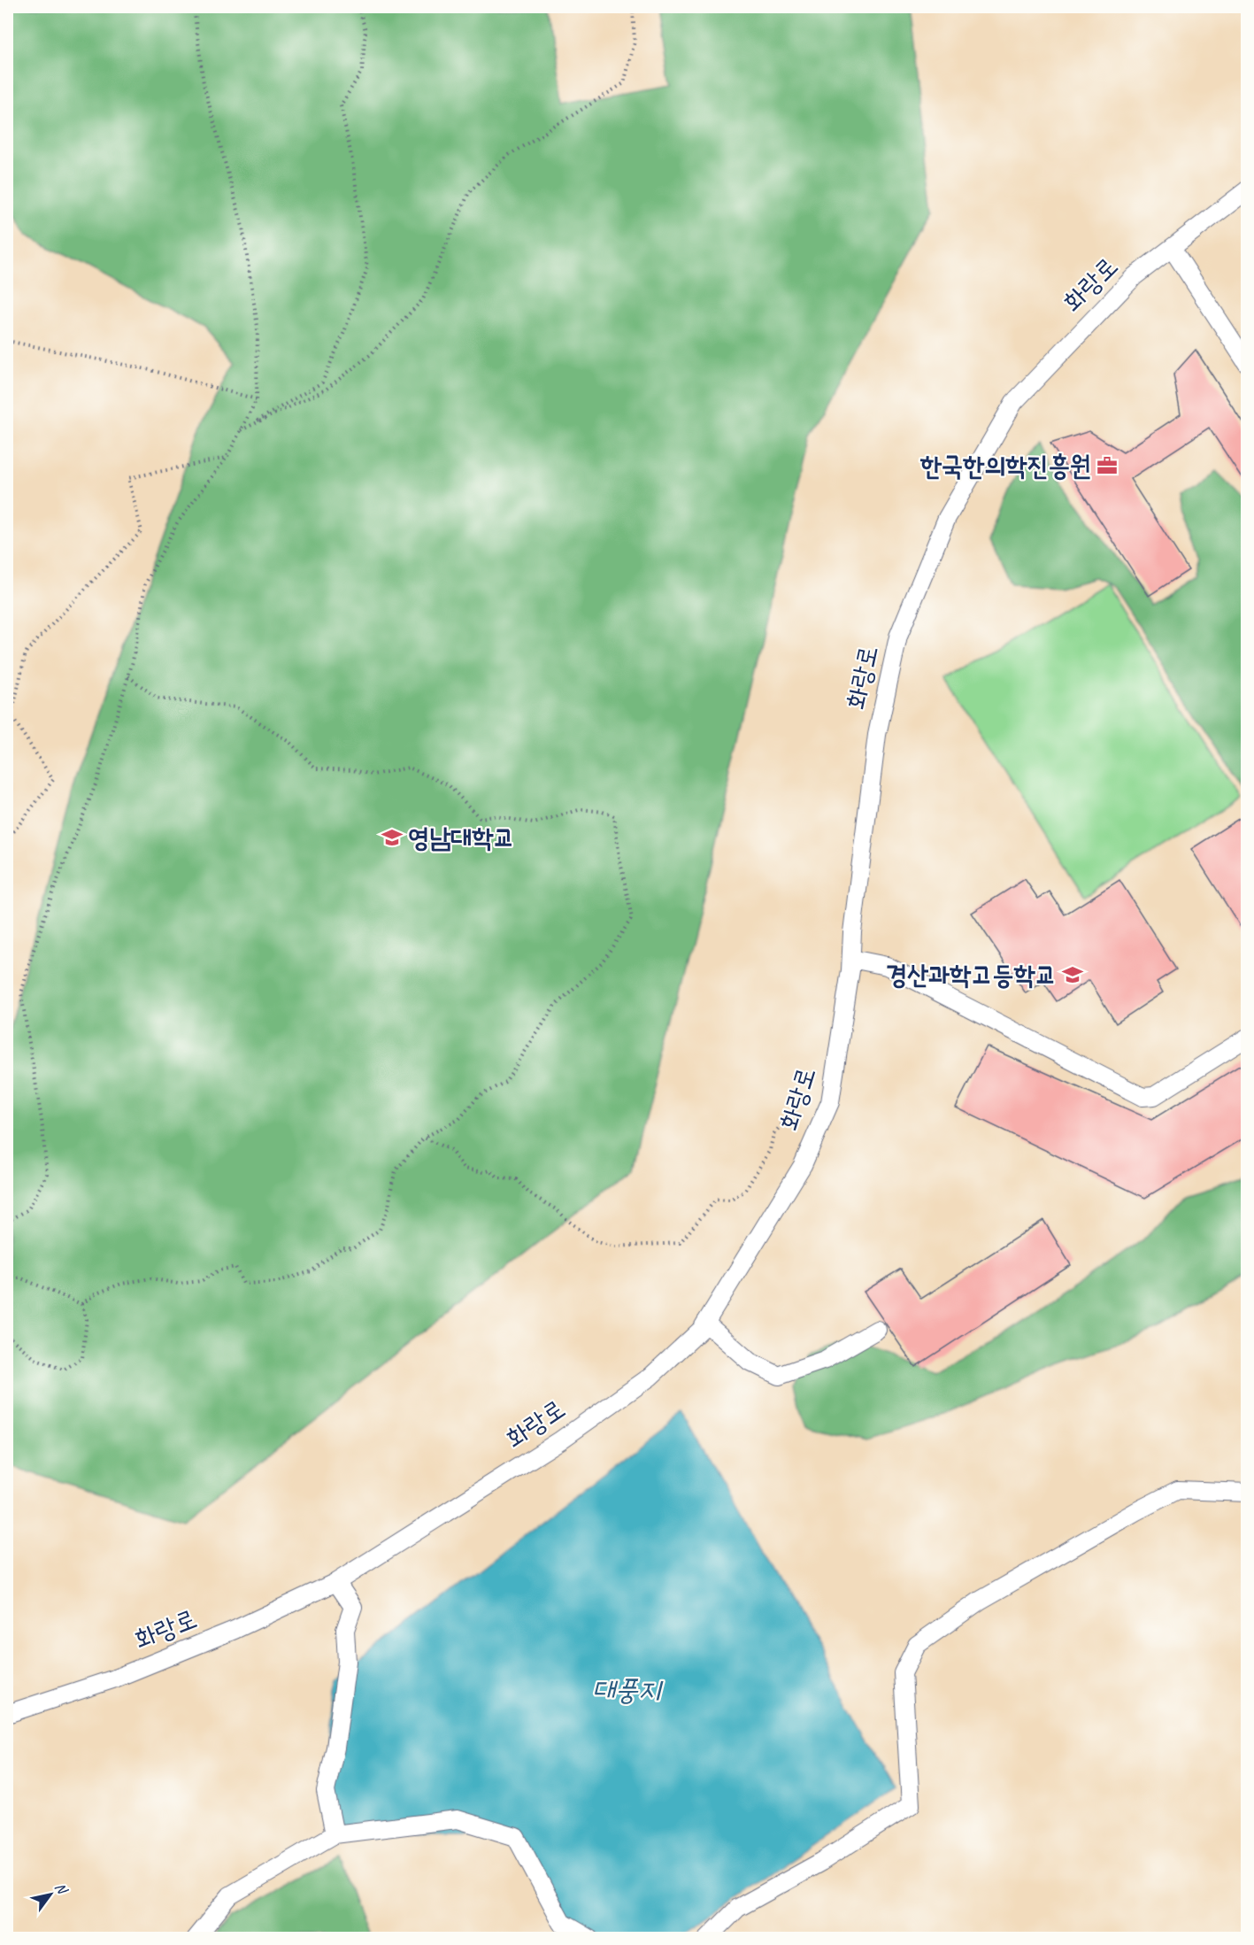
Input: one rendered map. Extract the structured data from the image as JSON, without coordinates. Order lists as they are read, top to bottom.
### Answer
{
  "streets": {
    "street": ["화랑로"]
  },
  "water": ["대풍지"],
  "places": {
    "office": ["한국한의학진흥원"],
    "school or university": ["영남대학교", "경산과학고등학교"]
  },
  "north": "top right"
}
